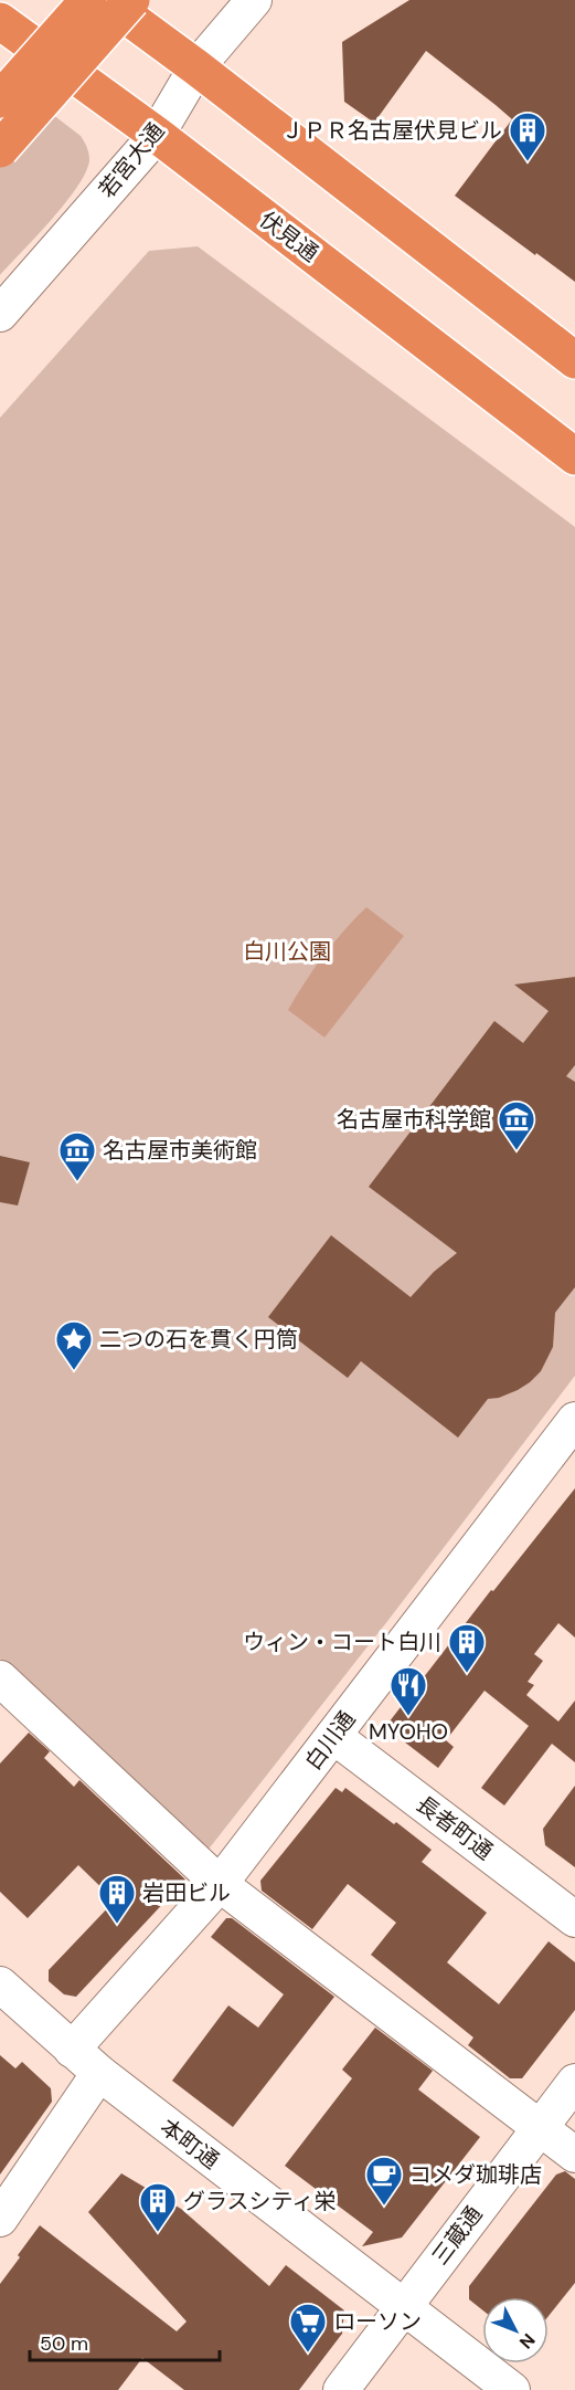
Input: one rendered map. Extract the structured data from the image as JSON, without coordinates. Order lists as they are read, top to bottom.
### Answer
{
  "streets": {
    "highway": ["伏見通"],
    "street": [
      "若宮大通",
      "白川通",
      "長者町通",
      "本町通",
      "三蔵通"
    ]
  },
  "crossings": [
    ["若宮大通", "伏見通"],
    ["白川通", "長者町通"],
    ["白川通", "本町通"],
    ["本町通", "三蔵通"]
  ],
  "parks": ["白川公園"],
  "places": {
    "building": [
      "ＪＰＲ名古屋伏見ビル",
      "ウィン・コート白川",
      "岩田ビル",
      "グラスシティ栄"
    ],
    "museum": ["名古屋市科学館", "名古屋市美術館"],
    "place": ["二つの石を貫く円筒"],
    "restaurant": ["MYOHO"],
    "cafe": ["コメダ珈琲店"],
    "supermarket": ["ローソン"]
  },
  "scale_bar": "50 m",
  "north": "bottom right"
}
